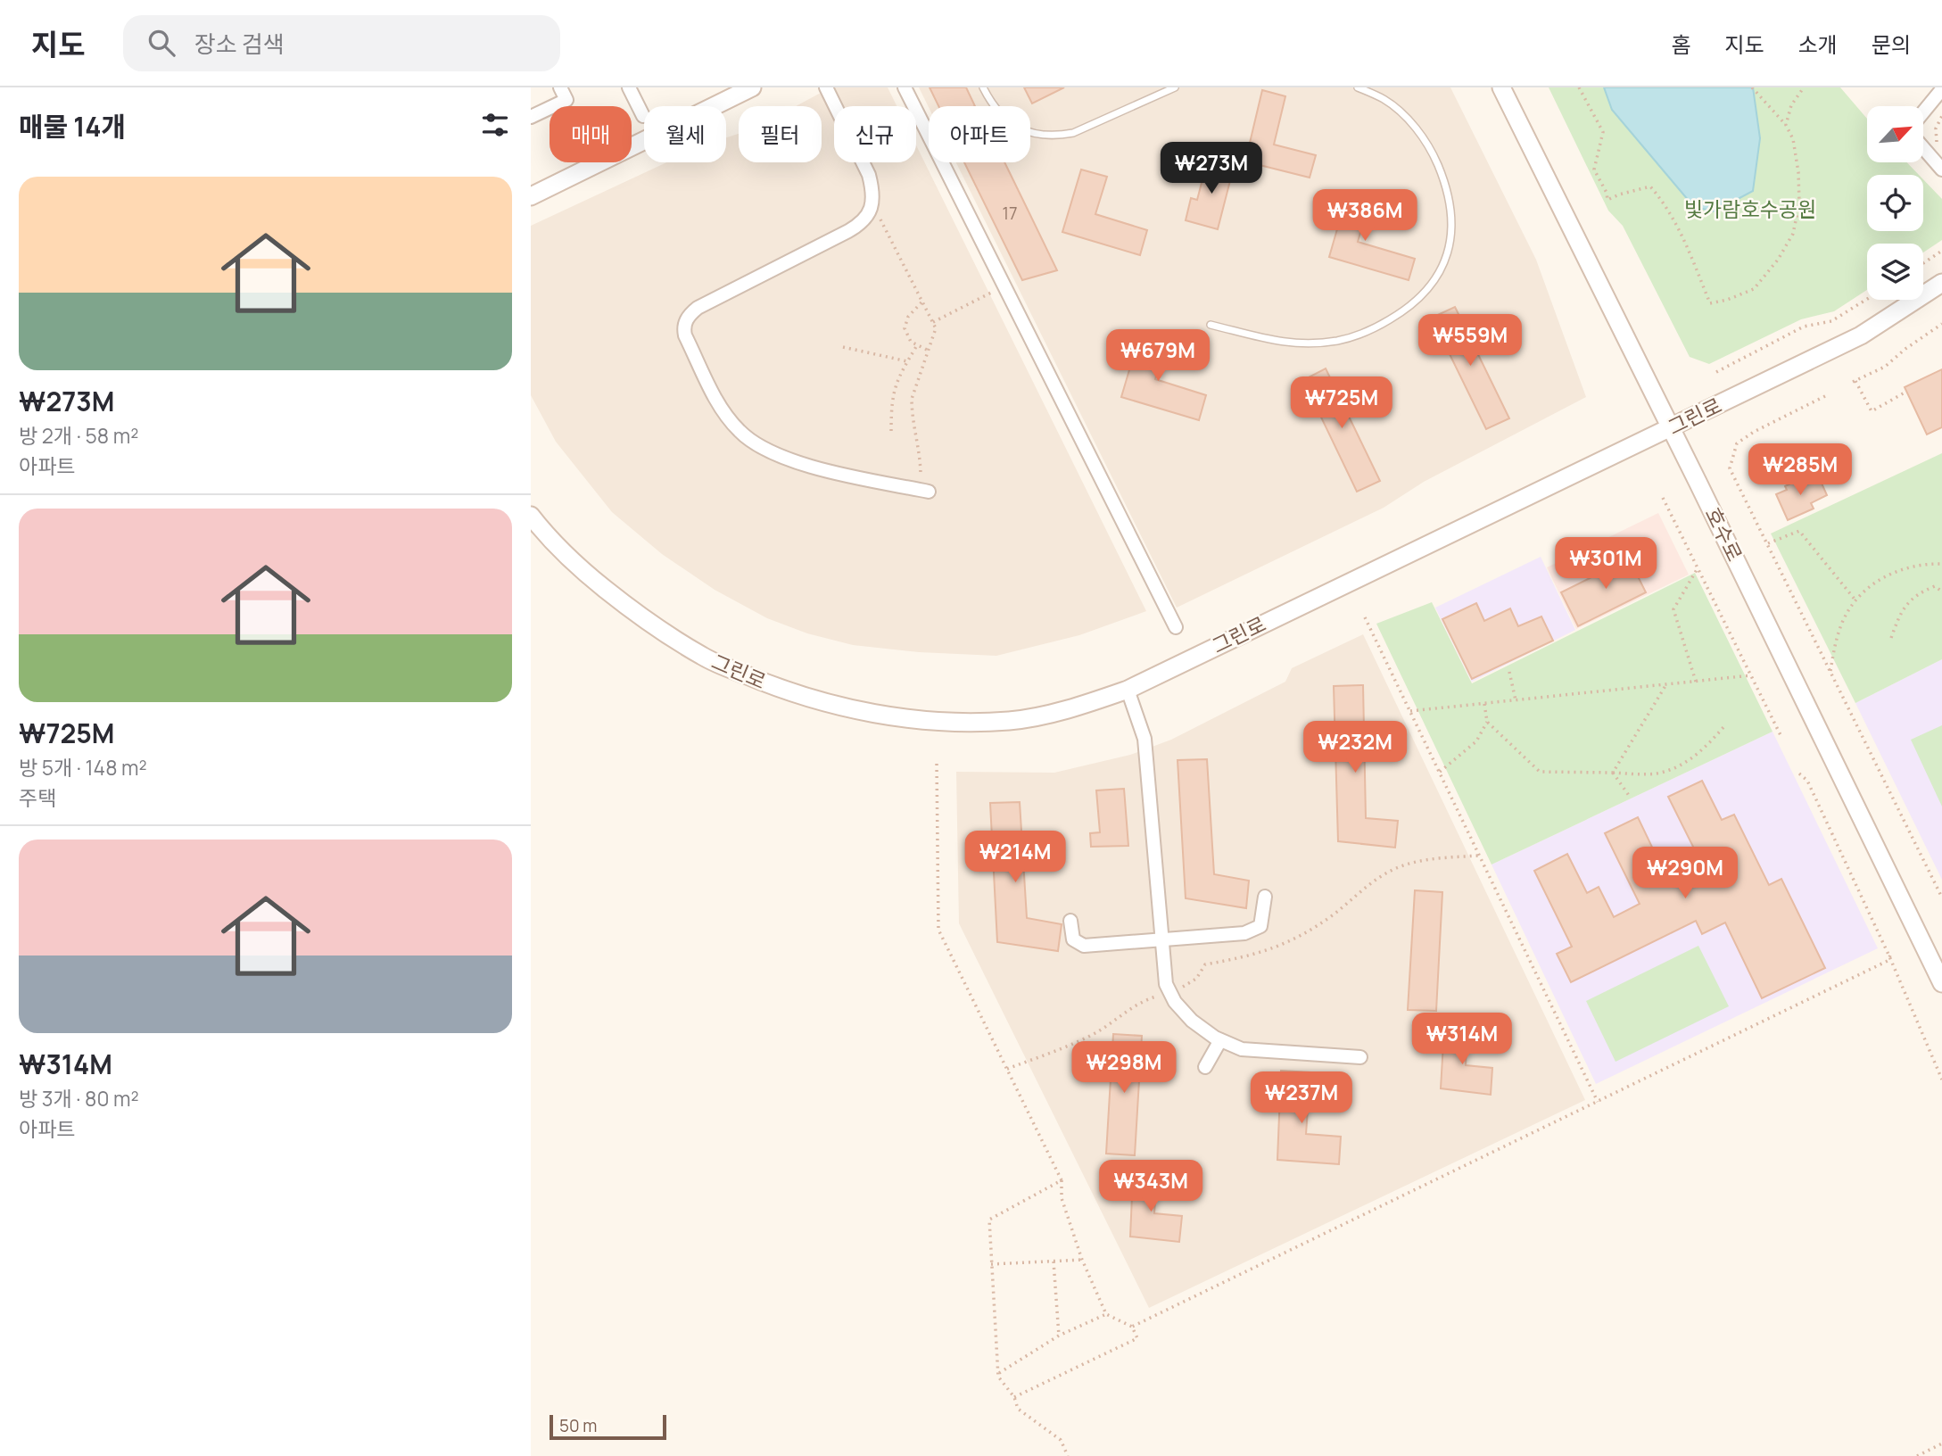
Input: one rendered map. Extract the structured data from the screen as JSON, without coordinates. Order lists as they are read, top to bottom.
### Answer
{
  "streets": {
    "street": ["그린로", "호수로"]
  },
  "crossings": [
    ["그린로", "호수로"]
  ],
  "parks": ["빛가람호수공원"],
  "house_numbers": ["17"],
  "scale_bar": "50 m",
  "north": "top right",
  "page": {
    "header": "지도",
    "search": "장소 검색",
    "nav": [
      "홈",
      "지도",
      "소개",
      "문의"
    ],
    "heading": "매물 14개",
    "chip": [
      "매매",
      "월세",
      "필터",
      "신규",
      "아파트"
    ],
    "price": [
      "₩273M",
      "₩386M",
      "₩559M",
      "₩679M",
      "₩725M",
      "₩285M",
      "₩301M",
      "₩232M",
      "₩214M",
      "₩290M",
      "₩314M",
      "₩298M",
      "₩237M",
      "₩343M"
    ],
    "list": [
      {
        "name": "₩273M",
        "note": "방 2개 · 58 m² · 아파트"
      },
      {
        "name": "₩725M",
        "note": "방 5개 · 148 m² · 주택"
      },
      {
        "name": "₩314M",
        "note": "방 3개 · 80 m² · 아파트"
      }
    ],
    "scale": "50 m"
  }
}
